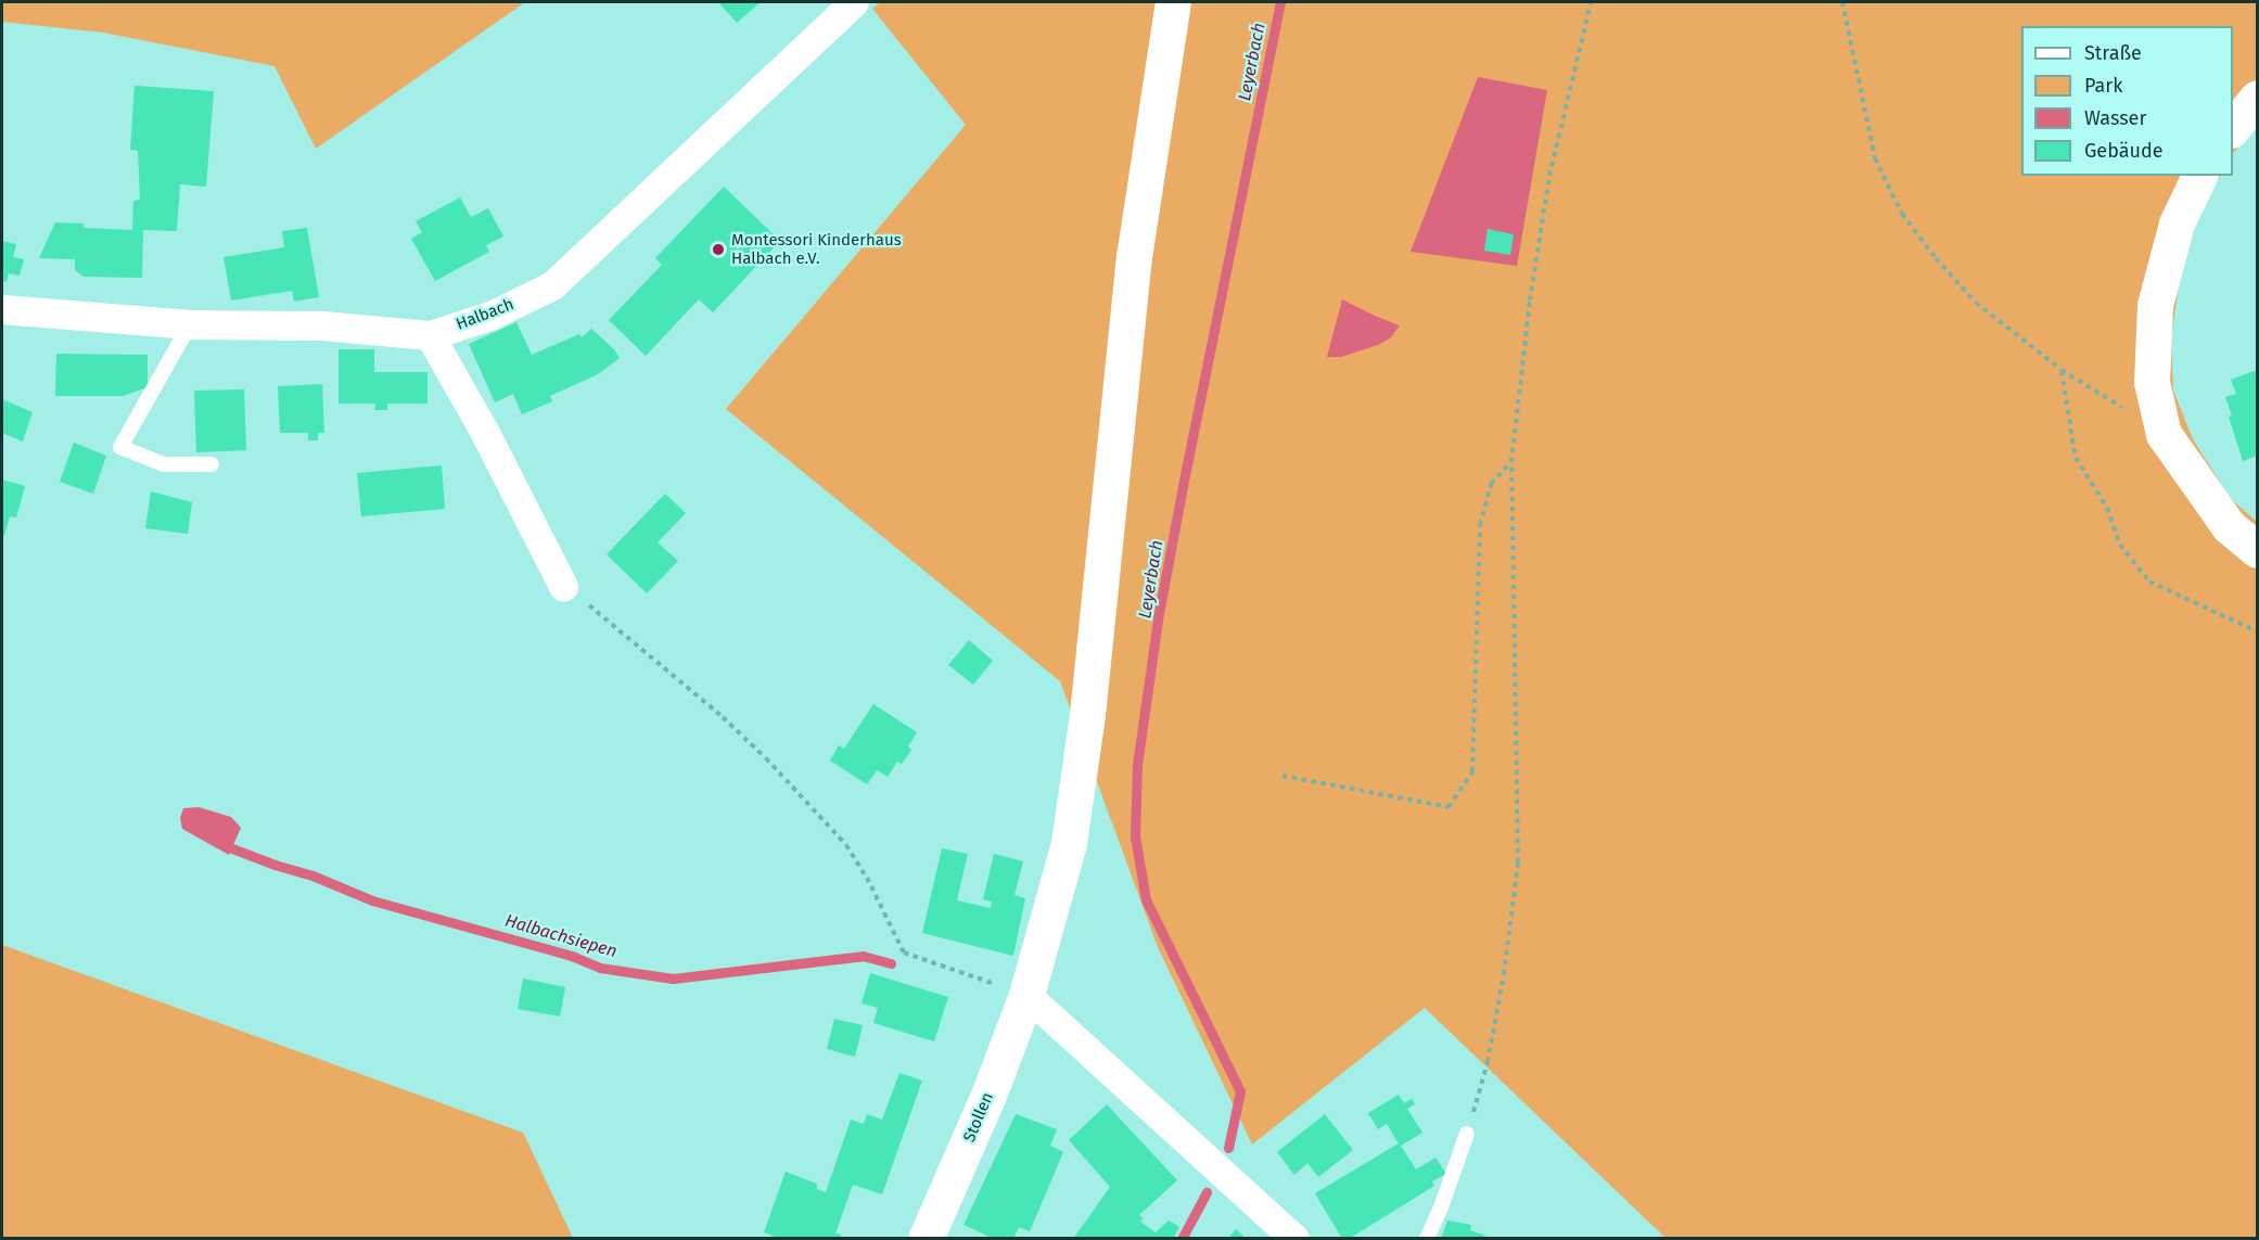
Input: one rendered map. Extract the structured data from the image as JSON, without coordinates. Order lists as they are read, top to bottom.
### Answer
{
  "streets": {
    "main road": ["Stollen"],
    "street": ["Halbach"]
  },
  "water": ["Leyerbach", "Halbachsiepen"],
  "places": ["Montessori Kinderhaus Halbach e.V."],
  "legend": [
    "Straße",
    "Park",
    "Wasser",
    "Gebäude"
  ]
}
